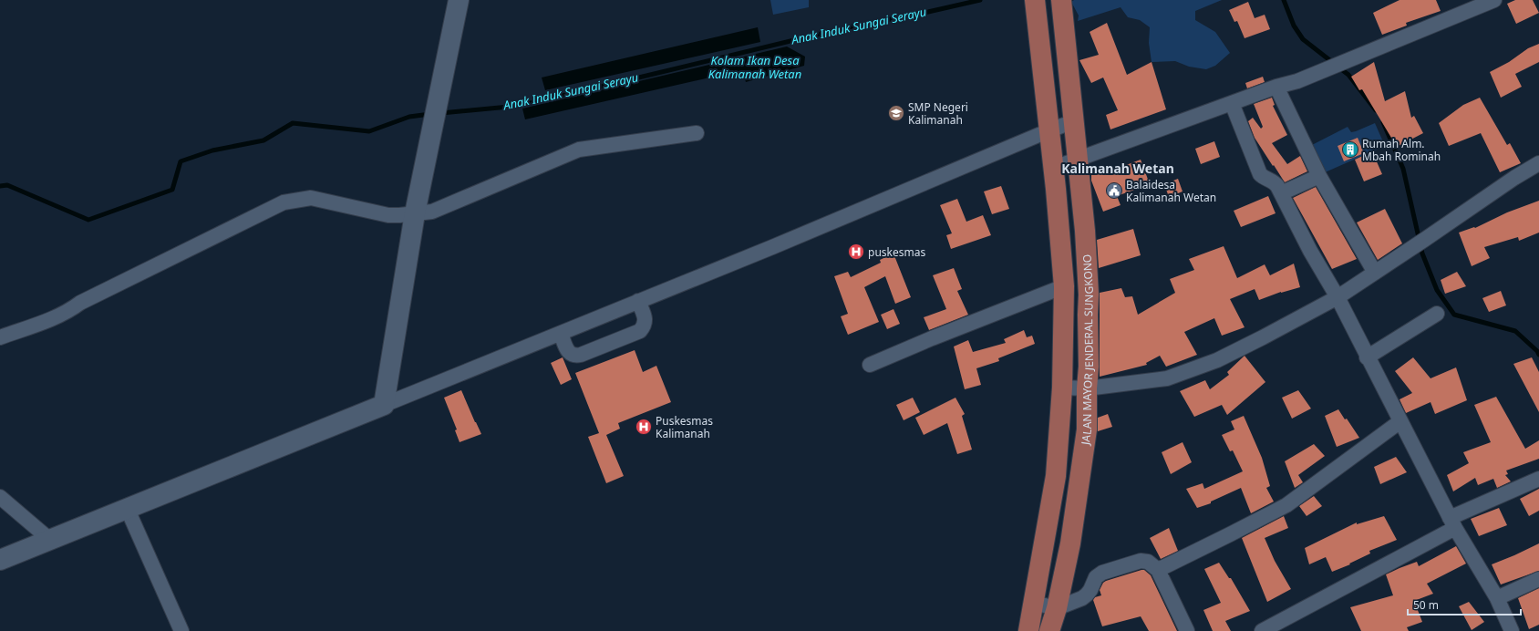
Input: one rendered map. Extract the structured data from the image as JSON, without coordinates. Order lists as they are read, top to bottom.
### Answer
{
  "streets": {
    "main road": ["JALAN MAYOR JENDERAL SUNGKONO"]
  },
  "districts": ["Kalimanah Wetan"],
  "water": ["Anak Induk Sungai Serayu", "Kolam Ikan Desa Kalimanah Wetan"],
  "places": {
    "school or university": ["SMP Negeri Kalimanah"],
    "building": ["Rumah Alm. Mbah Rominah"],
    "public building": ["Balaidesa Kalimanah Wetan"],
    "hospital": ["puskesmas", "Puskesmas Kalimanah"]
  },
  "scale_bar": "50 m"
}
